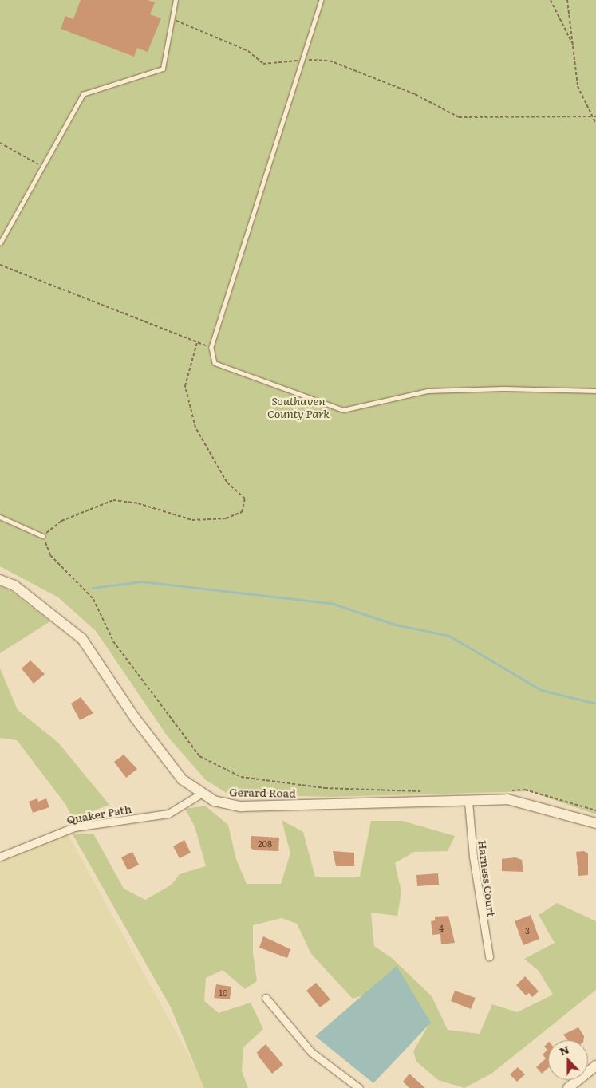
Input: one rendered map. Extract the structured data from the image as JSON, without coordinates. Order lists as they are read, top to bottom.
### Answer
{
  "streets": {
    "street": ["Gerard Road", "Quaker Path", "Harness Court"]
  },
  "crossings": [
    ["Gerard Road", "Quaker Path"],
    ["Gerard Road", "Harness Court"]
  ],
  "parks": ["Southaven County Park"],
  "house_numbers": [
    "208",
    "4",
    "3",
    "10"
  ],
  "north": "top"
}
